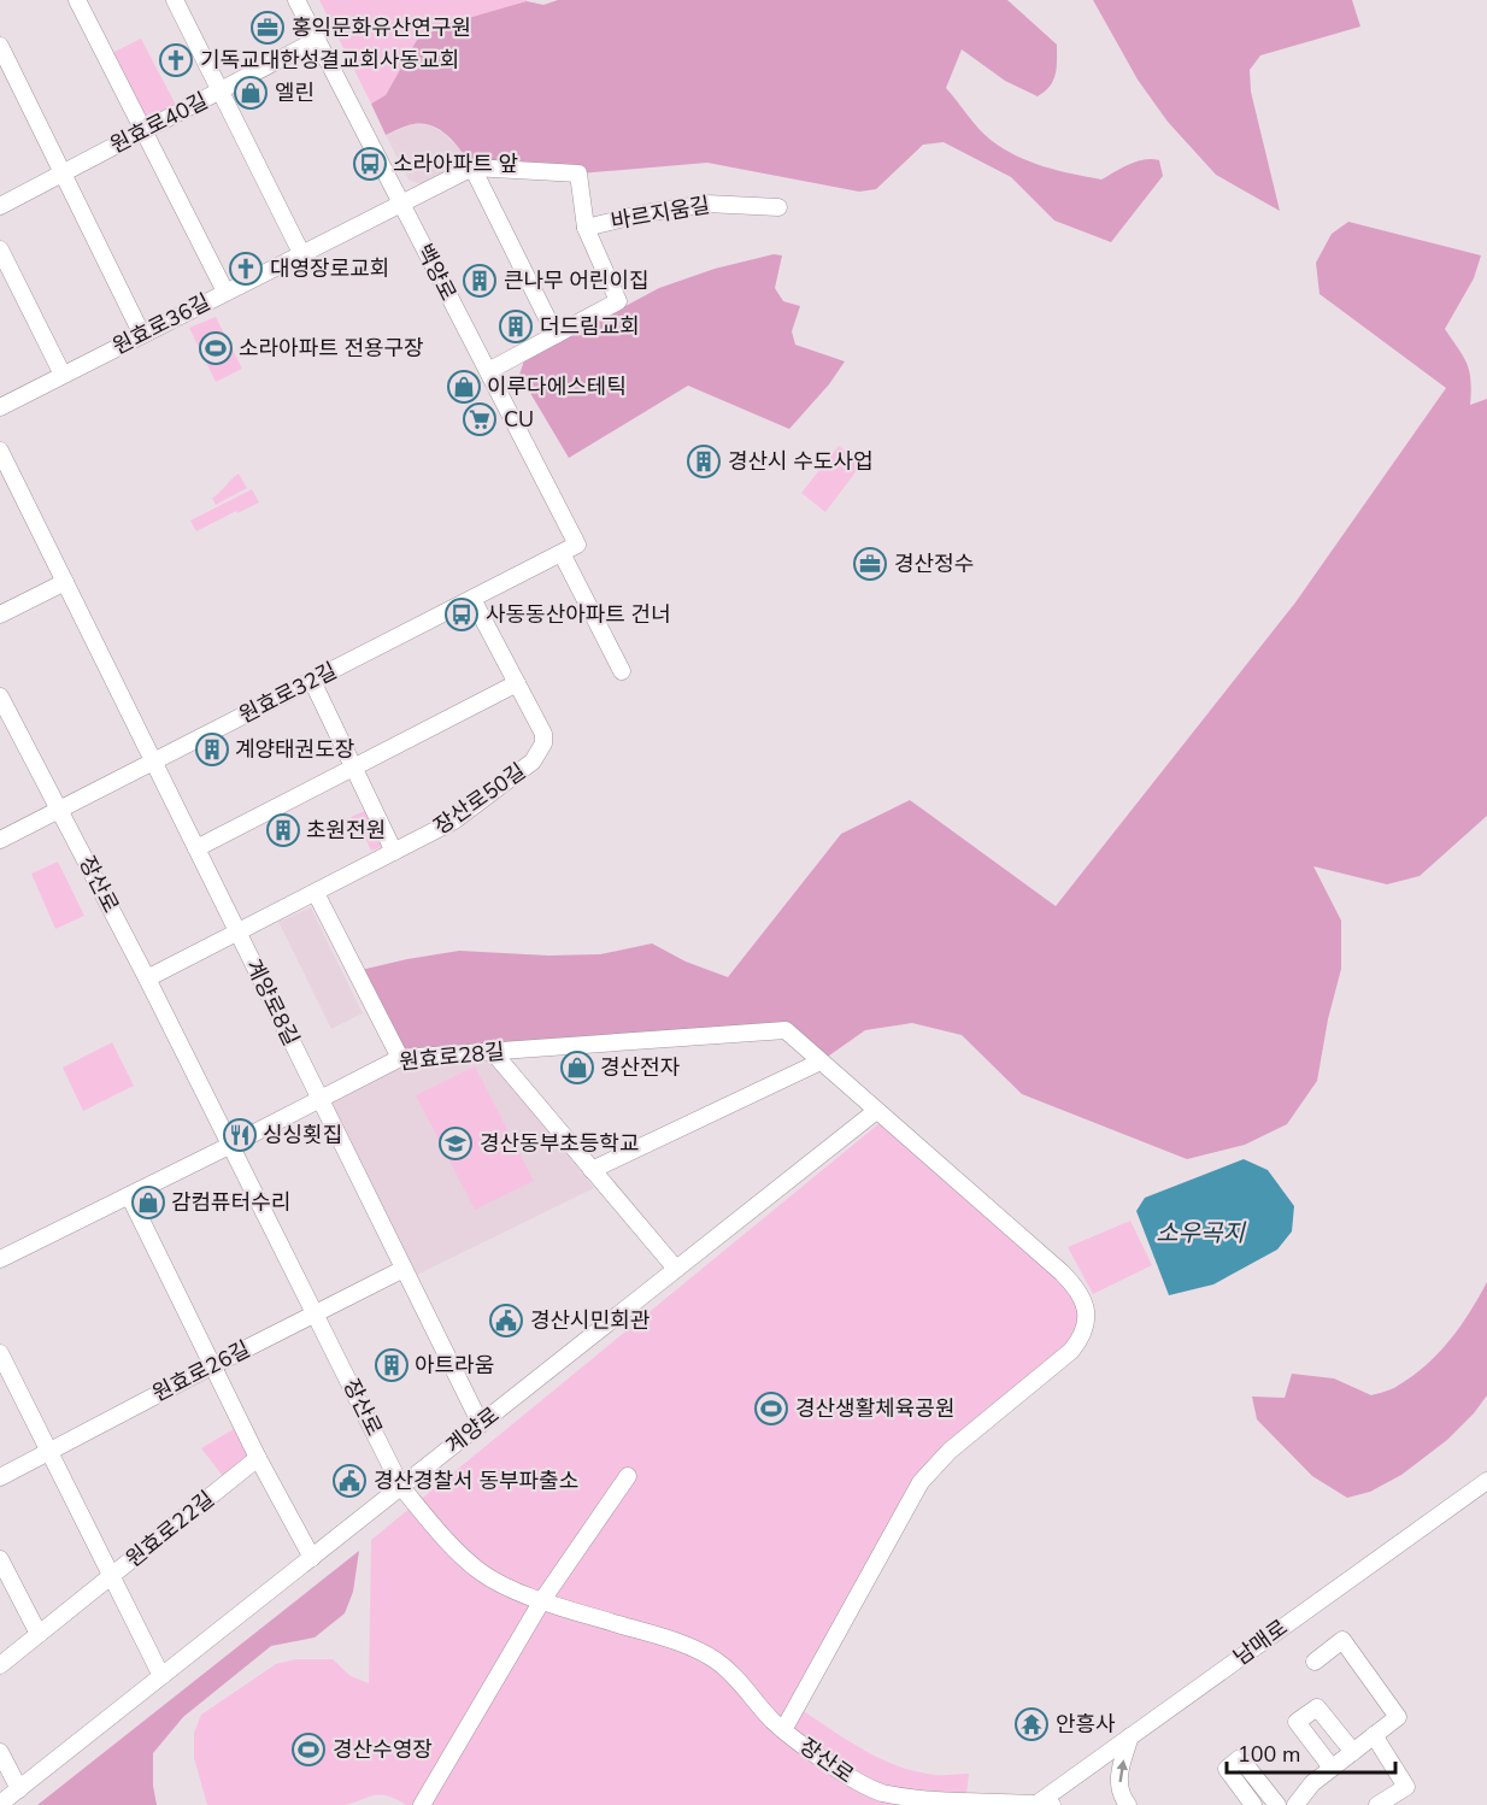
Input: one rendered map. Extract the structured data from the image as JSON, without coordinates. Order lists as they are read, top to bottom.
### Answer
{
  "streets": {
    "street": [
      "원효로40길",
      "바르지움길",
      "백양로",
      "원효로36길",
      "원효로32길",
      "장산로50길",
      "장산로",
      "계양로8길",
      "원효로28길",
      "원효로26길",
      "계양로",
      "원효로22길",
      "남매로"
    ]
  },
  "crossings": [
    ["원효로40길", "백양로"],
    ["백양로", "원효로36길"],
    ["백양로", "원효로32길"],
    ["원효로32길", "장산로50길"],
    ["원효로32길", "장산로"],
    ["원효로32길", "계양로8길"],
    ["장산로50길", "장산로"],
    ["장산로50길", "계양로8길"],
    ["장산로", "원효로28길"],
    ["장산로", "원효로26길"],
    ["장산로", "계양로"],
    ["장산로", "남매로"],
    ["계양로8길", "원효로28길"],
    ["계양로8길", "원효로26길"],
    ["계양로8길", "계양로"],
    ["원효로28길", "계양로"]
  ],
  "water": ["소우곡지"],
  "places": {
    "office": ["홍익문화유산연구원", "경산정수"],
    "church": ["기독교대한성결교회사동교회", "대영장로교회"],
    "shop": [
      "엘린",
      "이루다에스테틱",
      "경산전자",
      "감컴퓨터수리"
    ],
    "bus stop": ["소라아파트 앞", "사동동산아파트 건너"],
    "building": [
      "큰나무 어린이집",
      "더드림교회",
      "경산시 수도사업",
      "계양태권도장",
      "초원전원",
      "아트라움"
    ],
    "sports": ["소라아파트 전용구장", "경산생활체육공원", "경산수영장"],
    "supermarket": ["CU"],
    "restaurant": ["싱싱횟집"],
    "school or university": ["경산동부초등학교"],
    "public building": ["경산시민회관", "경산경찰서 동부파출소"],
    "temple": ["안흥사"]
  },
  "scale_bar": "100 m"
}
